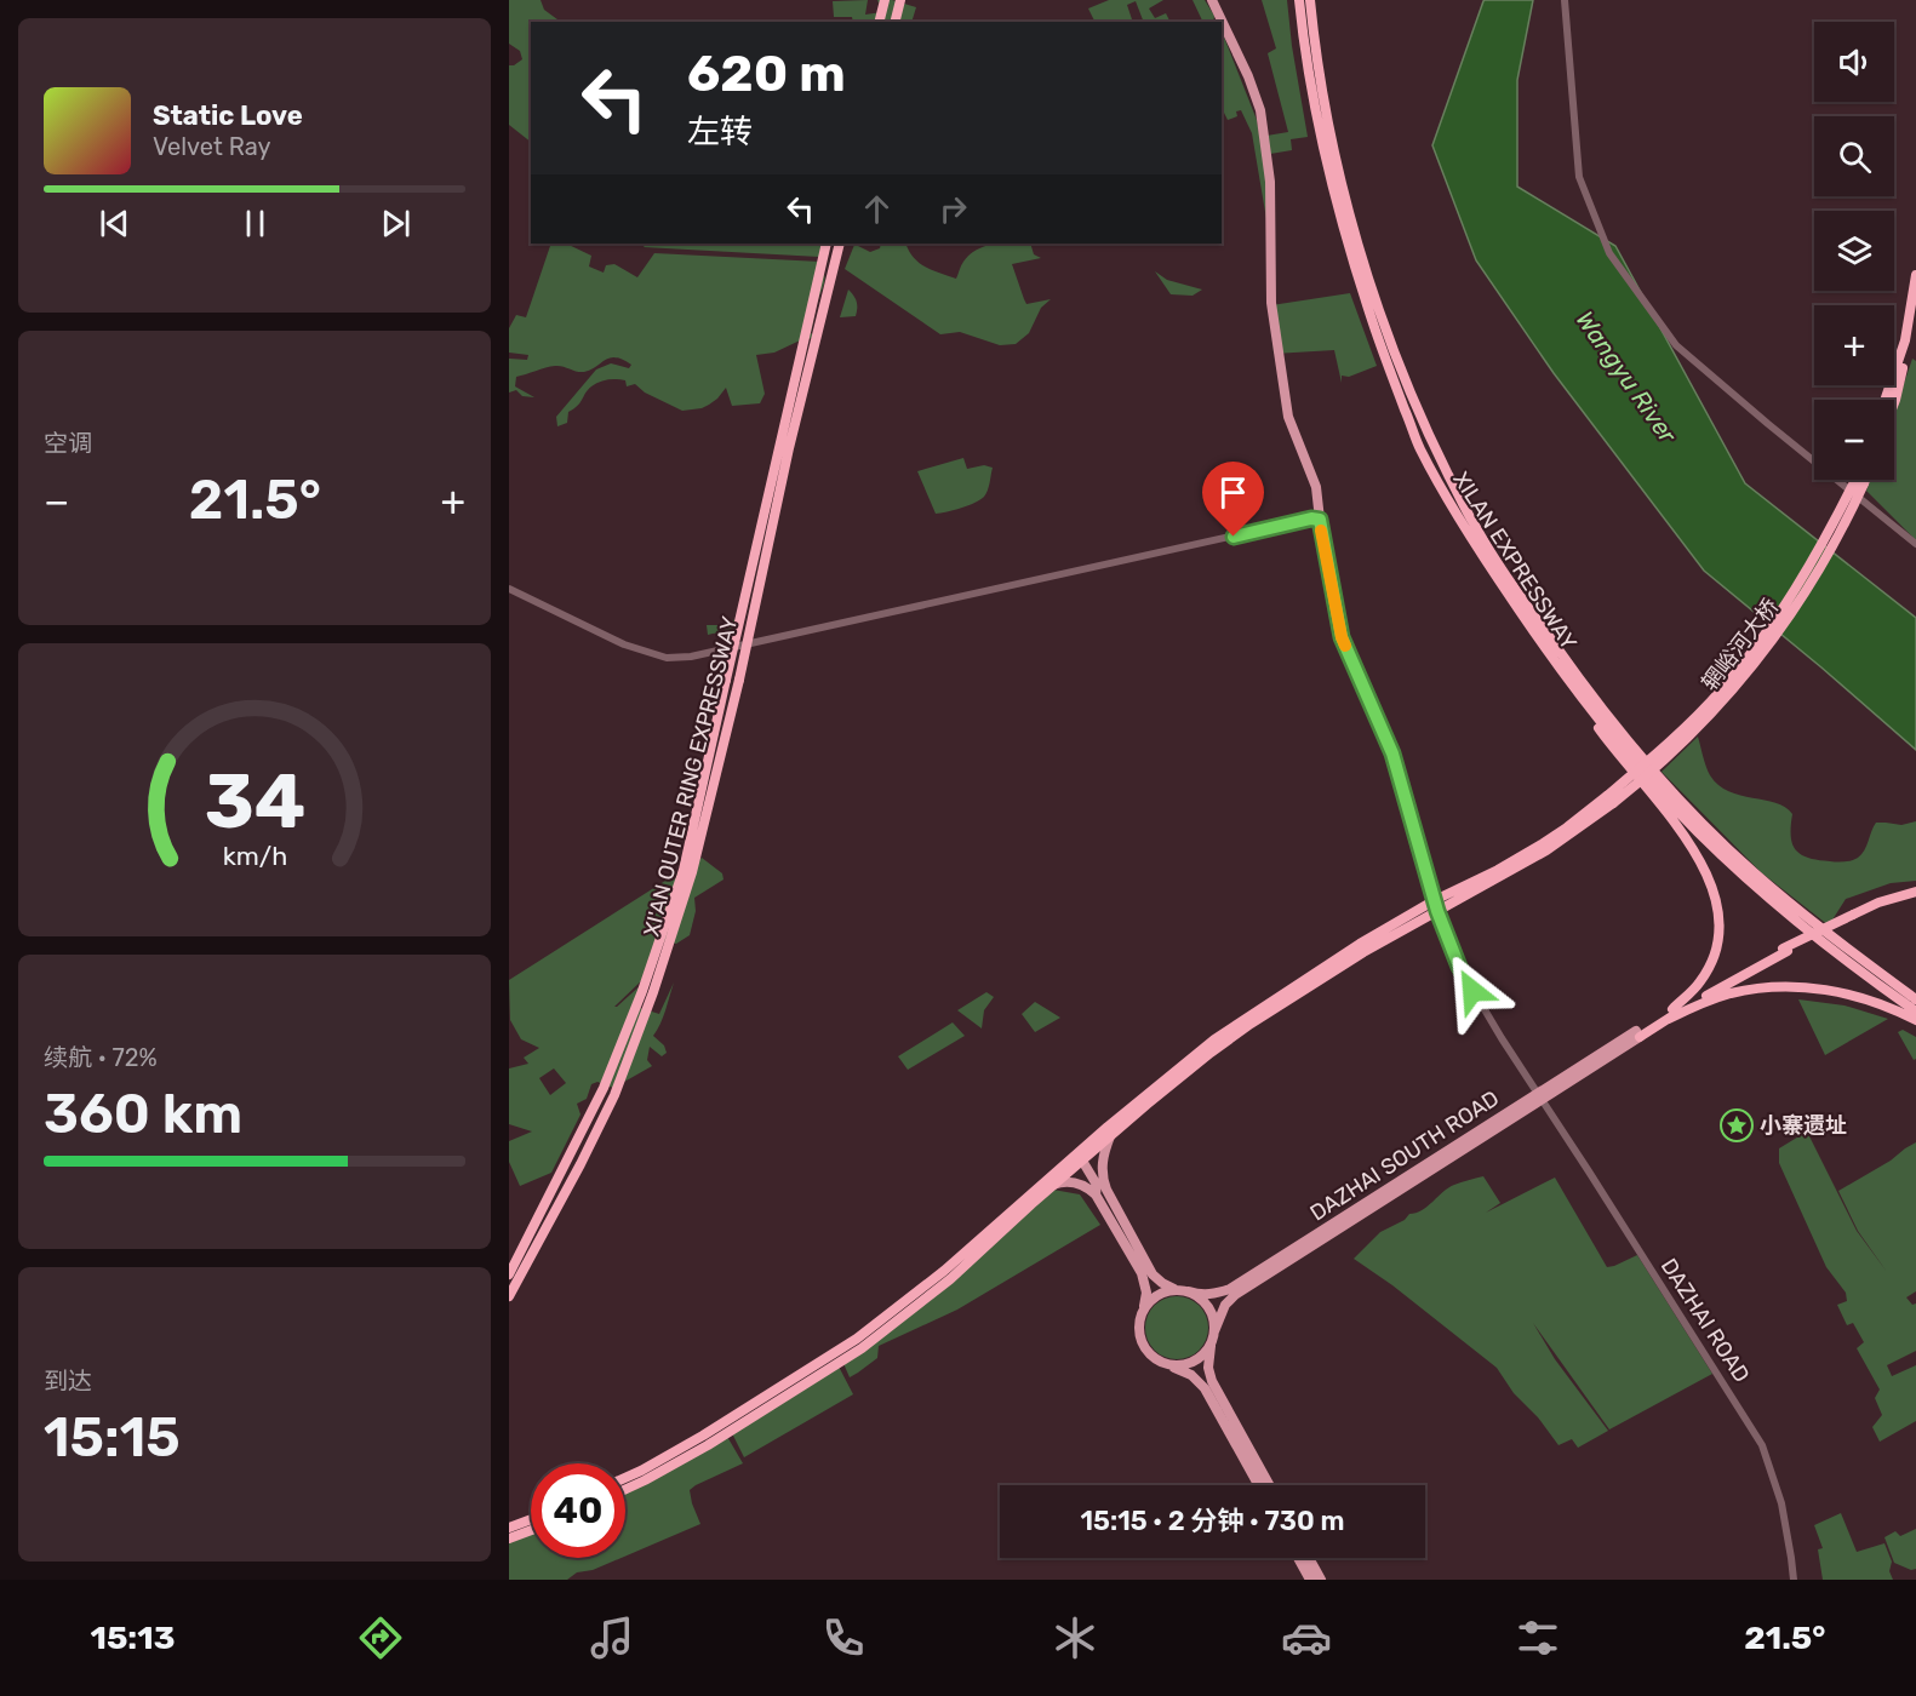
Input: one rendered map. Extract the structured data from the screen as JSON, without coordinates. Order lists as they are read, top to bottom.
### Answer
{
  "streets": {
    "highway": ["XILAN EXPRESSWAY", "辋峪河大桥", "XI'AN OUTER RING EXPRESSWAY"],
    "main road": ["DAZHAI SOUTH ROAD"],
    "street": ["DAZHAI ROAD"]
  },
  "crossings": [
    ["辋峪河大桥", "DAZHAI ROAD"],
    ["DAZHAI SOUTH ROAD", "DAZHAI ROAD"]
  ],
  "water": ["Wangyu River"],
  "places": {
    "place": ["小寨遗址"]
  },
  "page": {
    "map_buttons": ["+", "−"],
    "turn": ["620 m", "左转"],
    "song": ["Static Love", "Velvet Ray"],
    "tile": [
      "空调",
      ["续航 · 72%", "360 km"],
      ["到达", "15:15"]
    ],
    "heat": ["−", "21.5°", "+"],
    "limit": "40",
    "trip": "15:15 · 2 分钟 · 730 m",
    "tabs": ["15:13", "21.5°"],
    "gauge": ["34", "km/h"]
  }
}
